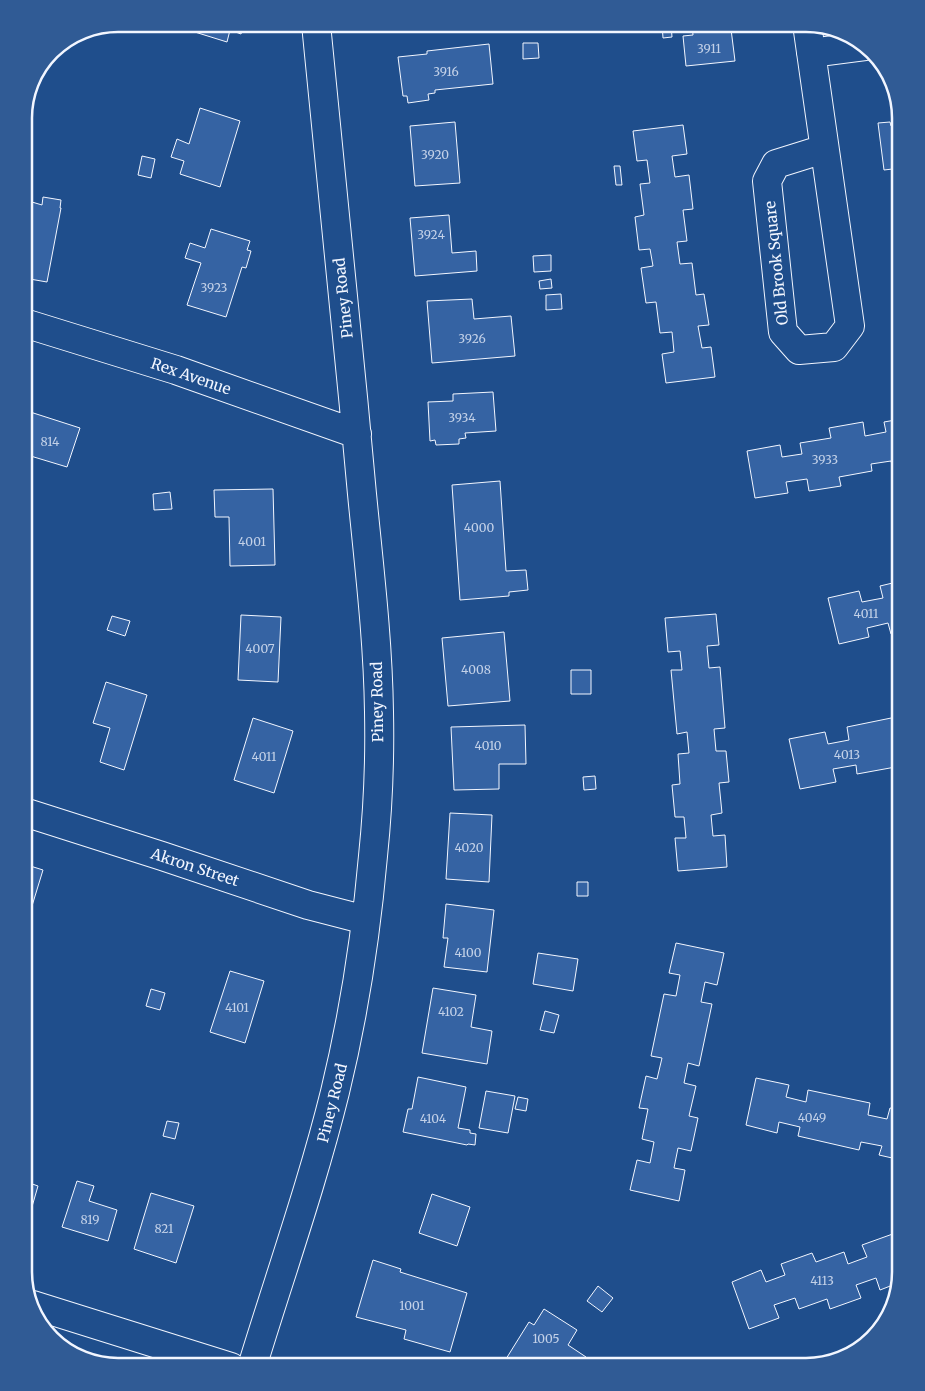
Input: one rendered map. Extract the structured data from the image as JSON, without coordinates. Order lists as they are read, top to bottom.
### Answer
{
  "streets": {
    "street": [
      "Old Brook Square",
      "Piney Road",
      "Rex Avenue",
      "Akron Street"
    ]
  },
  "crossings": [
    ["Piney Road", "Rex Avenue"],
    ["Piney Road", "Akron Street"]
  ],
  "house_numbers": [
    "3911",
    "3916",
    "3920",
    "3924",
    "3923",
    "3926",
    "3934",
    "814",
    "3933",
    "4000",
    "4001",
    "4011",
    "4007",
    "4008",
    "4010",
    "4013",
    "4011",
    "4020",
    "4100",
    "4101",
    "4102",
    "4049",
    "4104",
    "819",
    "821",
    "4113",
    "1001",
    "1005"
  ]
}
